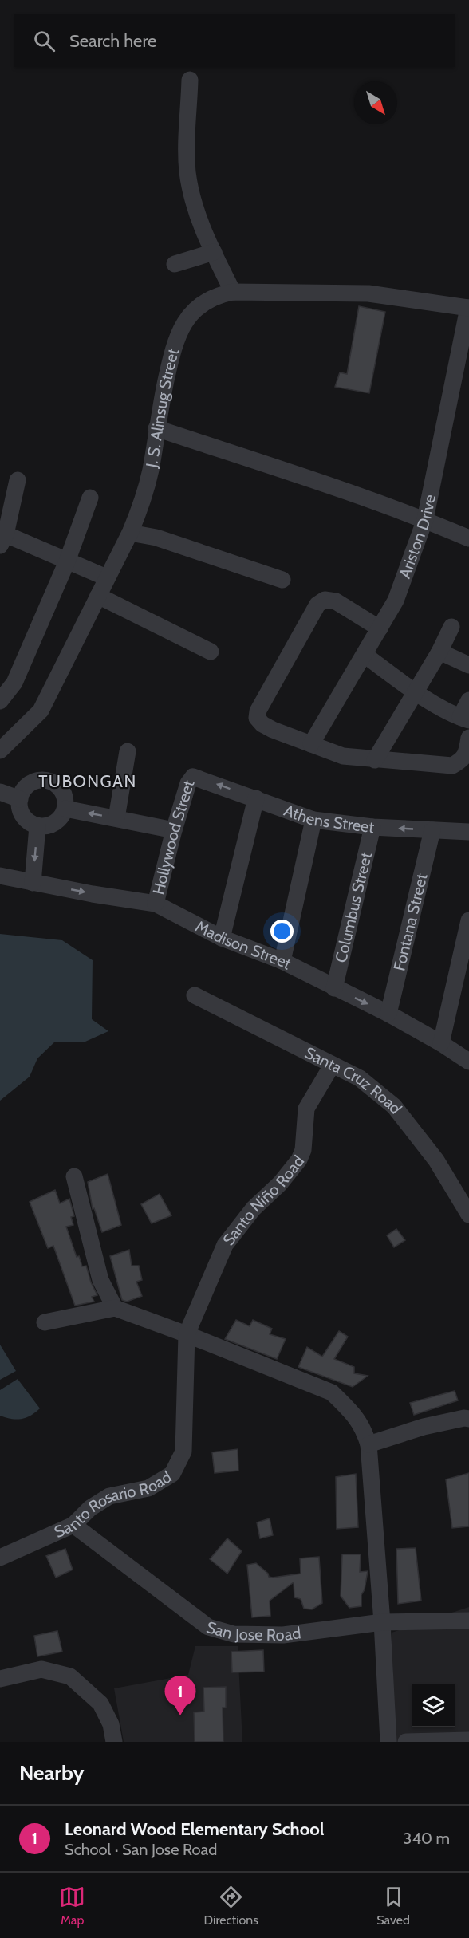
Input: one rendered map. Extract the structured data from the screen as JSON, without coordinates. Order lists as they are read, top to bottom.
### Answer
{
  "streets": {
    "street": [
      "J. S. Alinsug Street",
      "Ariston Drive",
      "Athens Street",
      "Hollywood Street",
      "Columbus Street",
      "Fontana Street",
      "Madison Street",
      "Santa Cruz Road",
      "Santo Niño Road",
      "Santo Rosario Road",
      "San Jose Road"
    ]
  },
  "crossings": [
    ["J. S. Alinsug Street", "Ariston Drive"],
    ["Athens Street", "Hollywood Street"],
    ["Athens Street", "Columbus Street"],
    ["Athens Street", "Fontana Street"],
    ["Hollywood Street", "Madison Street"],
    ["Columbus Street", "Madison Street"],
    ["Fontana Street", "Madison Street"],
    ["Santa Cruz Road", "Santo Niño Road"],
    ["Santo Niño Road", "Santo Rosario Road"],
    ["Santo Rosario Road", "San Jose Road"]
  ],
  "districts": ["TUBONGAN"],
  "north": "bottom right",
  "page": {
    "search": "Search here",
    "pins": "1",
    "heading": "Nearby",
    "list": [
      {
        "mark": "1",
        "name": "Leonard Wood Elementary School",
        "note": "School · San Jose Road",
        "value": "340 m"
      }
    ],
    "nav": ["Map", "Directions", "Saved"]
  }
}
